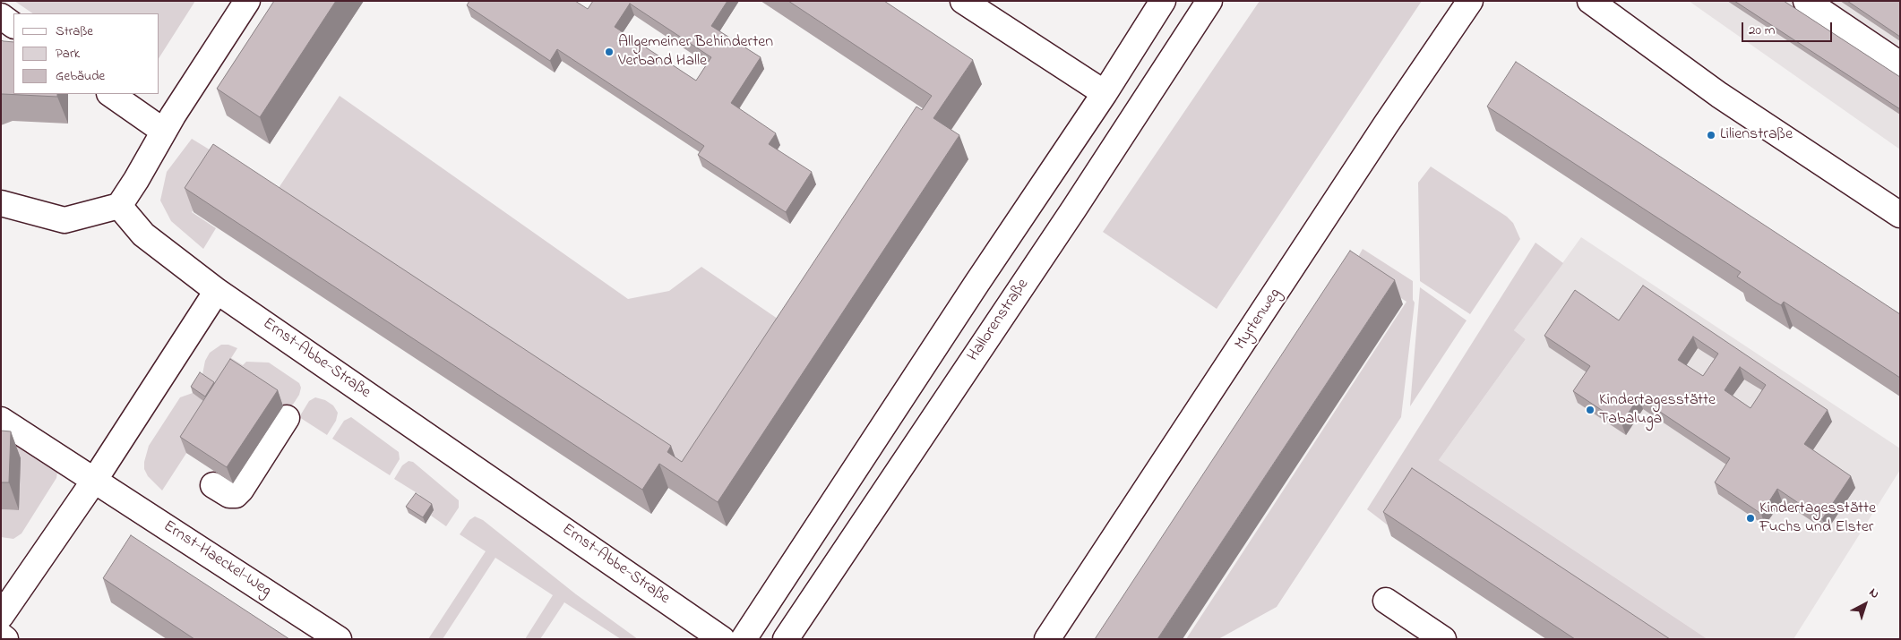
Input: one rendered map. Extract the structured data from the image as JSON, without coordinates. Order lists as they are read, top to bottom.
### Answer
{
  "streets": {
    "street": [
      "Myrtenweg",
      "Hallorenstraße",
      "Ernst-Abbe-Straße",
      "Ernst-Haeckel-Weg"
    ]
  },
  "places": [
    "Allgemeiner Behinderten Verband Halle",
    "Lilienstraße",
    "Kindertagesstätte Tabaluga",
    "Kindertagesstätte Fuchs und Elster"
  ],
  "legend": ["Straße", "Park", "Gebäude"],
  "scale_bar": "20 m",
  "north": "top right"
}
